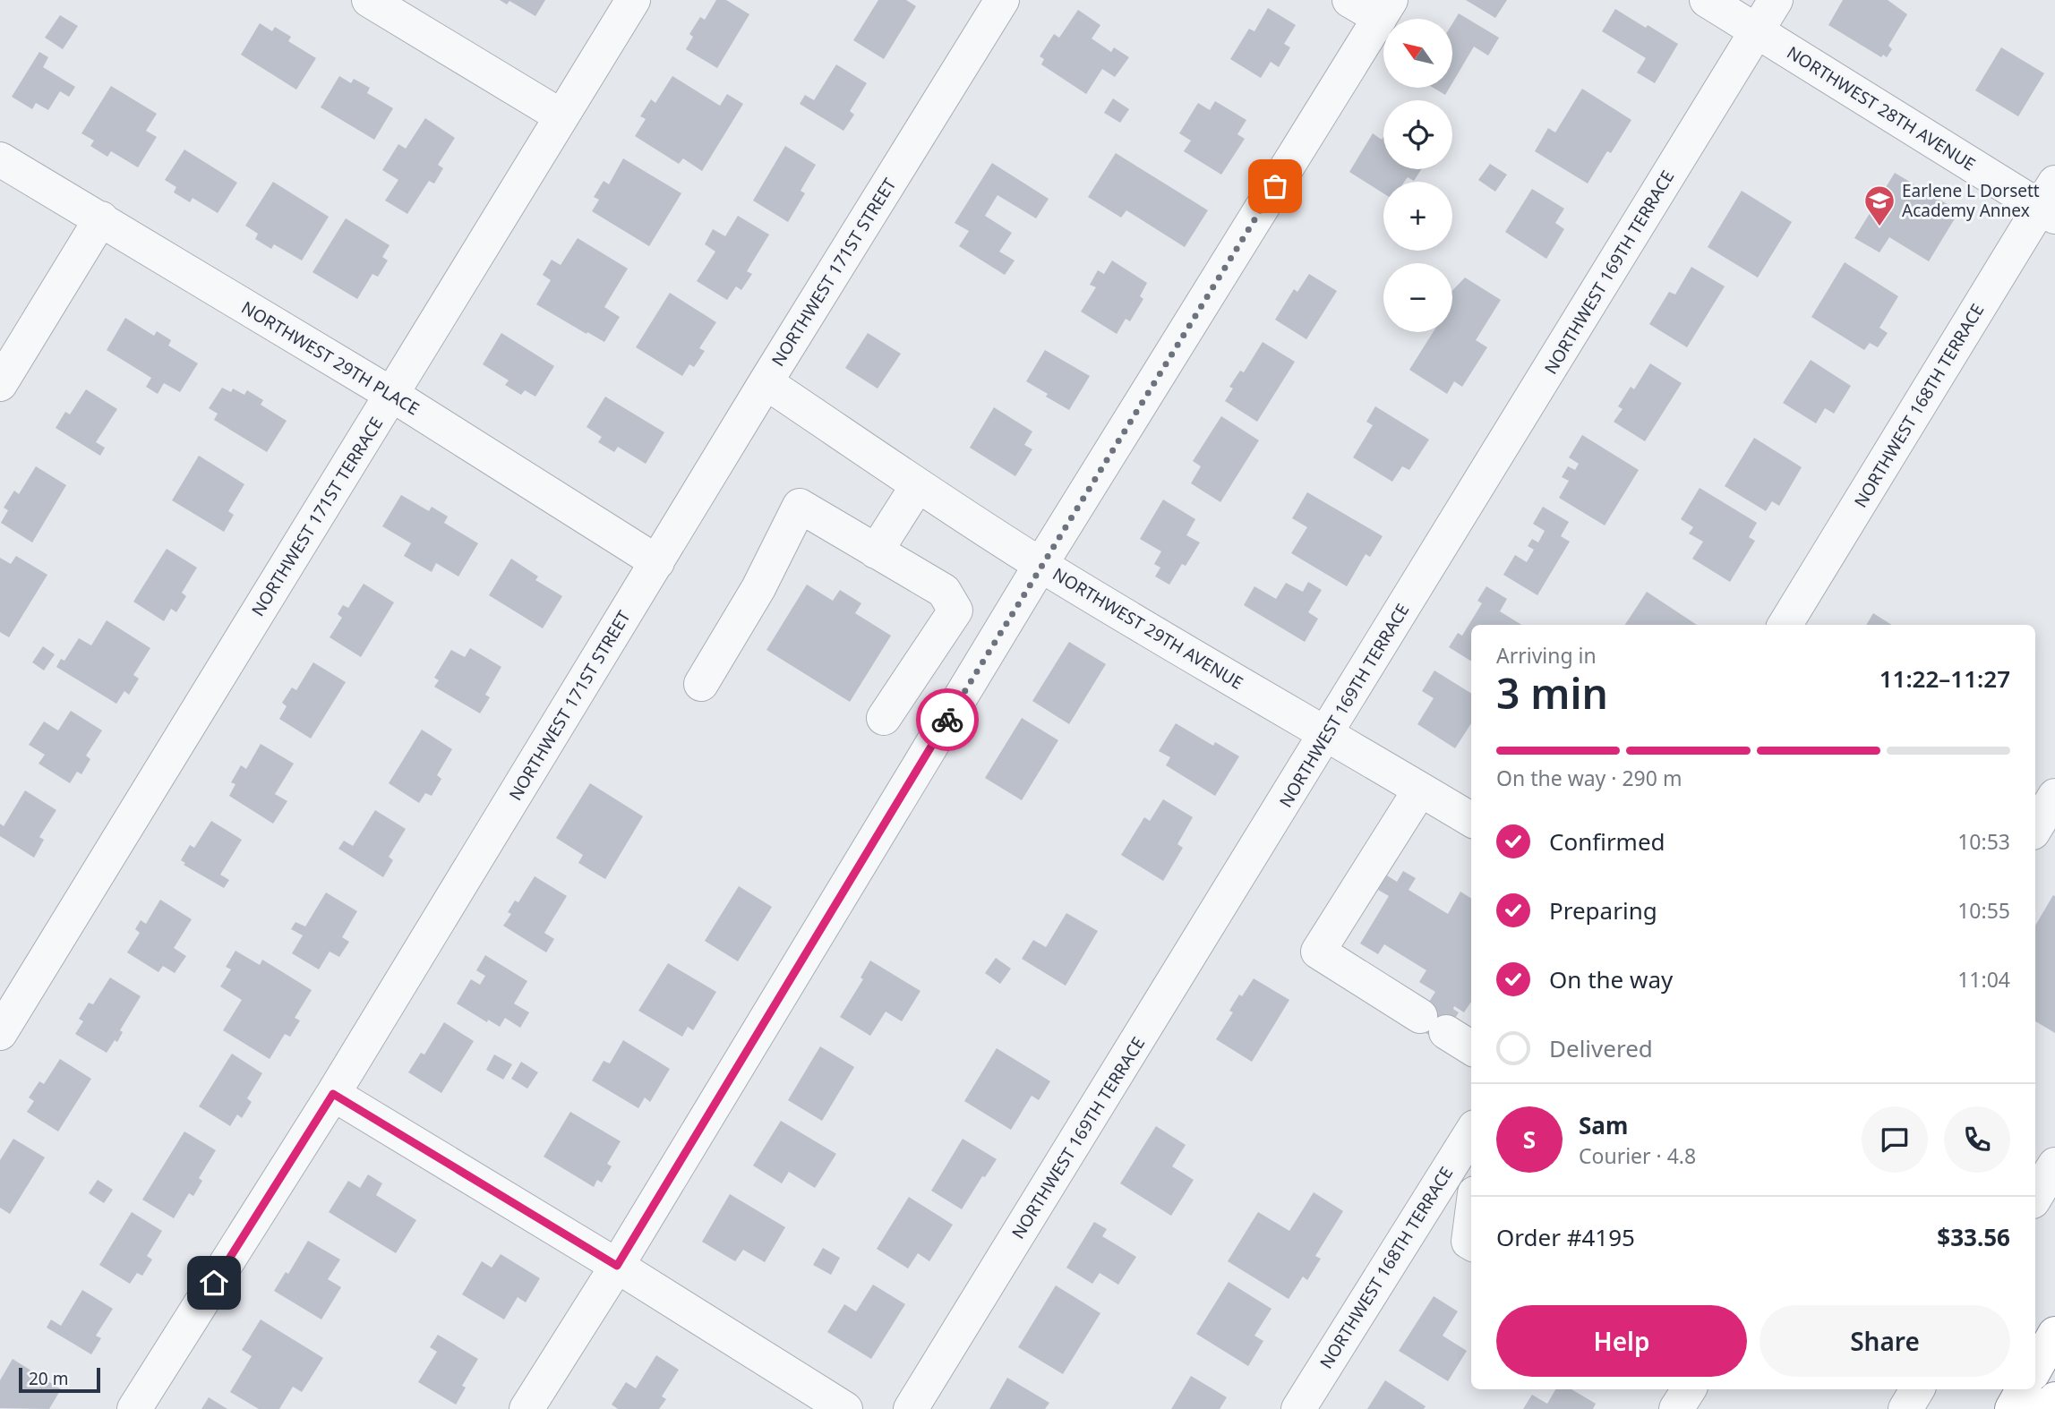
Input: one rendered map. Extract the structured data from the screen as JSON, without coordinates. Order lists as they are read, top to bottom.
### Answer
{
  "streets": {
    "street": [
      "NORTHWEST 28TH AVENUE",
      "NORTHWEST 171ST STREET",
      "NORTHWEST 169TH TERRACE",
      "NORTHWEST 29TH PLACE",
      "NORTHWEST 168TH TERRACE",
      "NORTHWEST 171ST TERRACE",
      "NORTHWEST 29TH AVENUE"
    ]
  },
  "crossings": [
    ["NORTHWEST 28TH AVENUE", "NORTHWEST 169TH TERRACE"],
    ["NORTHWEST 28TH AVENUE", "NORTHWEST 168TH TERRACE"],
    ["NORTHWEST 171ST STREET", "NORTHWEST 29TH PLACE"],
    ["NORTHWEST 171ST STREET", "NORTHWEST 29TH AVENUE"],
    ["NORTHWEST 169TH TERRACE", "NORTHWEST 29TH AVENUE"],
    ["NORTHWEST 29TH PLACE", "NORTHWEST 171ST TERRACE"]
  ],
  "places": {
    "school or university": ["Earlene L Dorsett Academy Annex"]
  },
  "scale_bar": "20 m",
  "north": "top left",
  "page": {
    "map_buttons": ["+", "−"],
    "heading": ["3 min", "Arriving in", "11:22–11:27"],
    "panel": [
      "Sam",
      "Courier · 4.8",
      "Order #4195",
      "$33.56"
    ],
    "bar": "On the way · 290 m",
    "list": [
      ["Confirmed", "10:53"],
      ["Preparing", "10:55"],
      ["On the way", "11:04"],
      "Delivered"
    ],
    "round": "S",
    "buttons": ["Help", "Share"],
    "scale": "20 m"
  }
}
